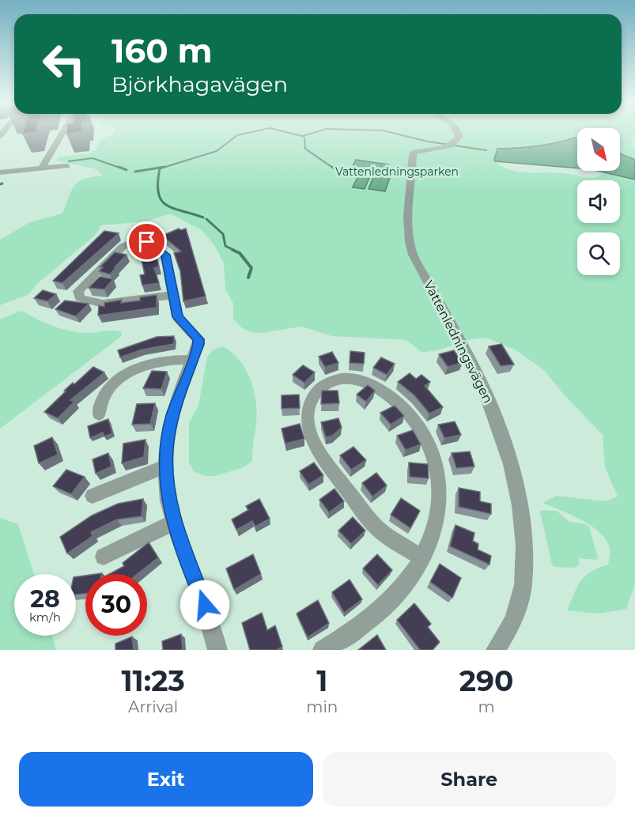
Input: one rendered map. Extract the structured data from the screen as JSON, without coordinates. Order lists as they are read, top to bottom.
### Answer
{
  "streets": {
    "street": ["Vattenledningsvägen"]
  },
  "parks": ["Vattenledningsparken"],
  "north": "bottom right",
  "page": {
    "turn": ["160 m", "Björkhagavägen"],
    "speed": "28 km/h",
    "limit": "30",
    "eta": [
      "11:23",
      "Arrival",
      "1",
      "min",
      "290",
      "m"
    ],
    "buttons": ["Exit", "Share"]
  }
}
